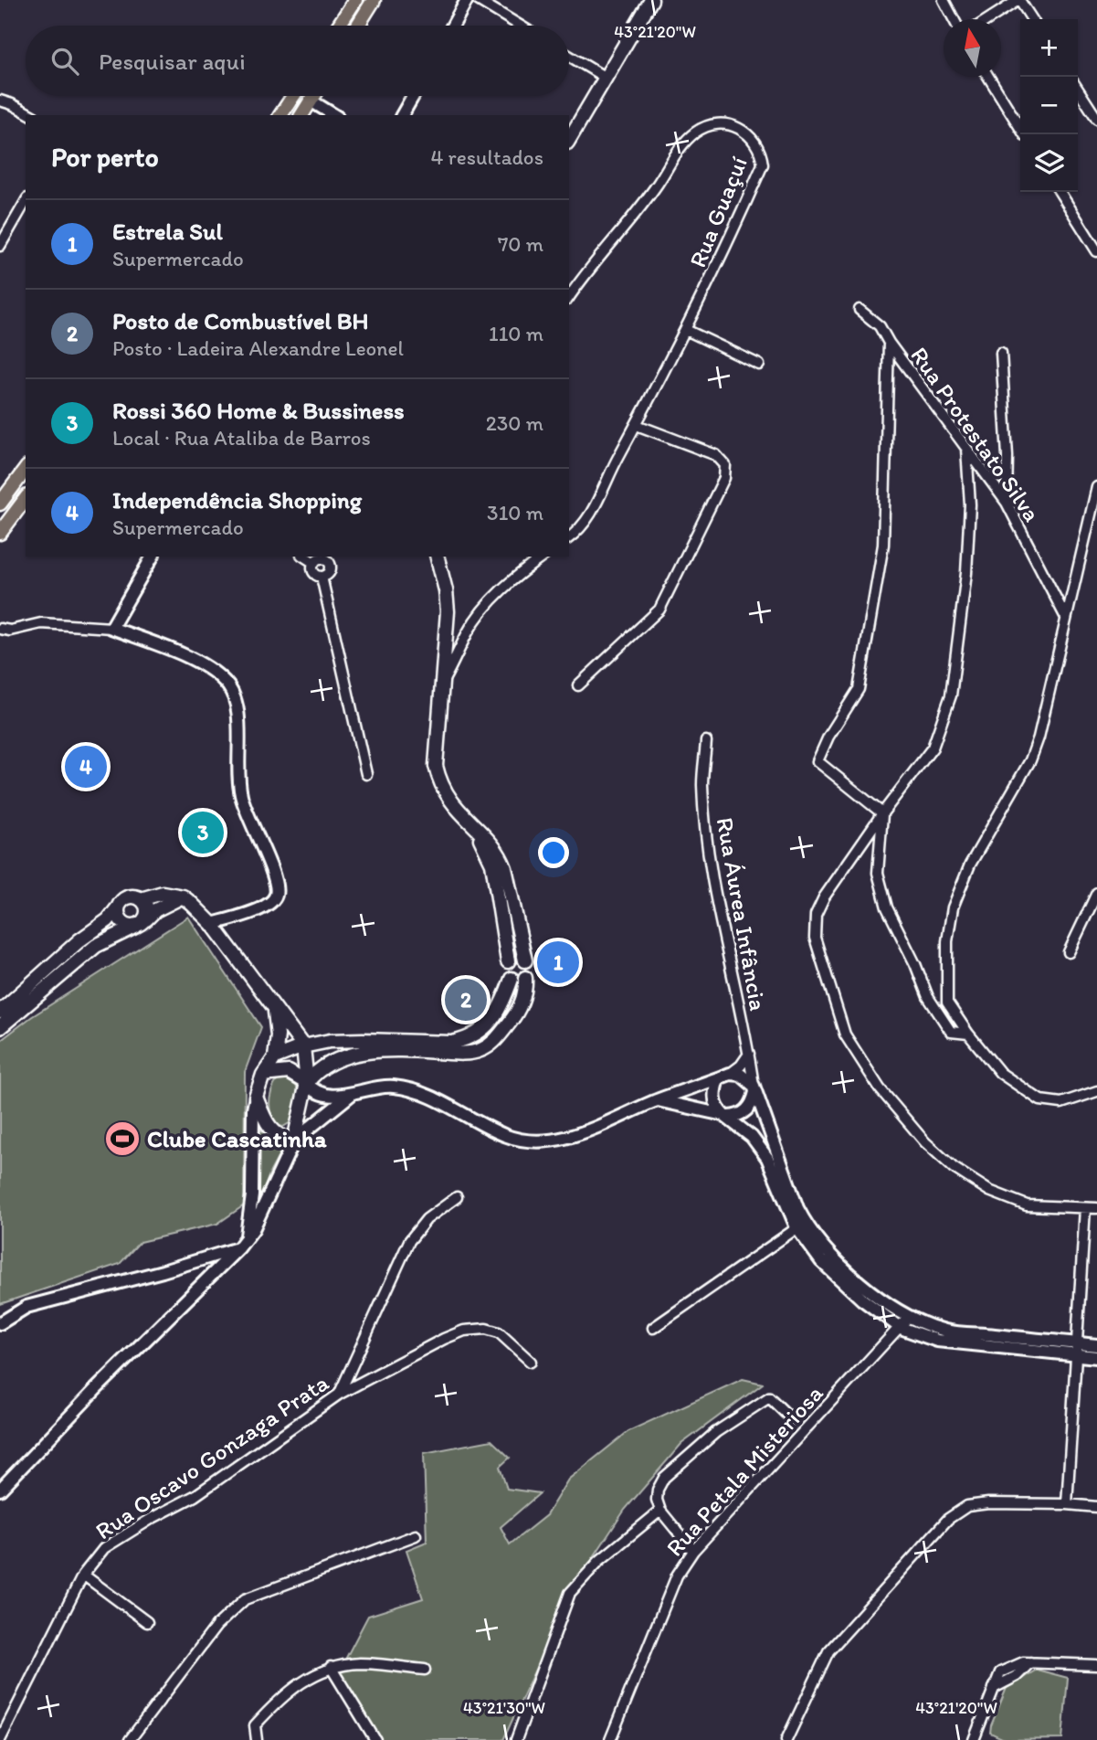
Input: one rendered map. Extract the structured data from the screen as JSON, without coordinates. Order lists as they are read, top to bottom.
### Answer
{
  "streets": {
    "street": [
      "Rua Guaçuí",
      "Rua Protestato Silva",
      "Rua Áurea Infância",
      "Rua Oscavo Gonzaga Prata",
      "Rua Petala Misteriosa"
    ]
  },
  "places": {
    "sports": ["Clube Cascatinha"]
  },
  "north": "top",
  "page": {
    "map_buttons": ["+", "−"],
    "search": "Pesquisar aqui",
    "heading": ["Por perto", "4 resultados"],
    "list": [
      {
        "mark": "1",
        "name": "Estrela Sul",
        "note": "Supermercado",
        "value": "70 m"
      },
      {
        "mark": "2",
        "name": "Posto de Combustível BH",
        "note": "Posto · Ladeira Alexandre Leonel",
        "value": "110 m"
      },
      {
        "mark": "3",
        "name": "Rossi 360 Home & Bussiness",
        "note": "Local · Rua Ataliba de Barros",
        "value": "230 m"
      },
      {
        "mark": "4",
        "name": "Independência Shopping",
        "note": "Supermercado",
        "value": "310 m"
      }
    ],
    "pins": [
      "4",
      "3",
      "1",
      "2"
    ]
  },
  "coordinates": ["43°21'20\"W", "43°21'30\"W"]
}
